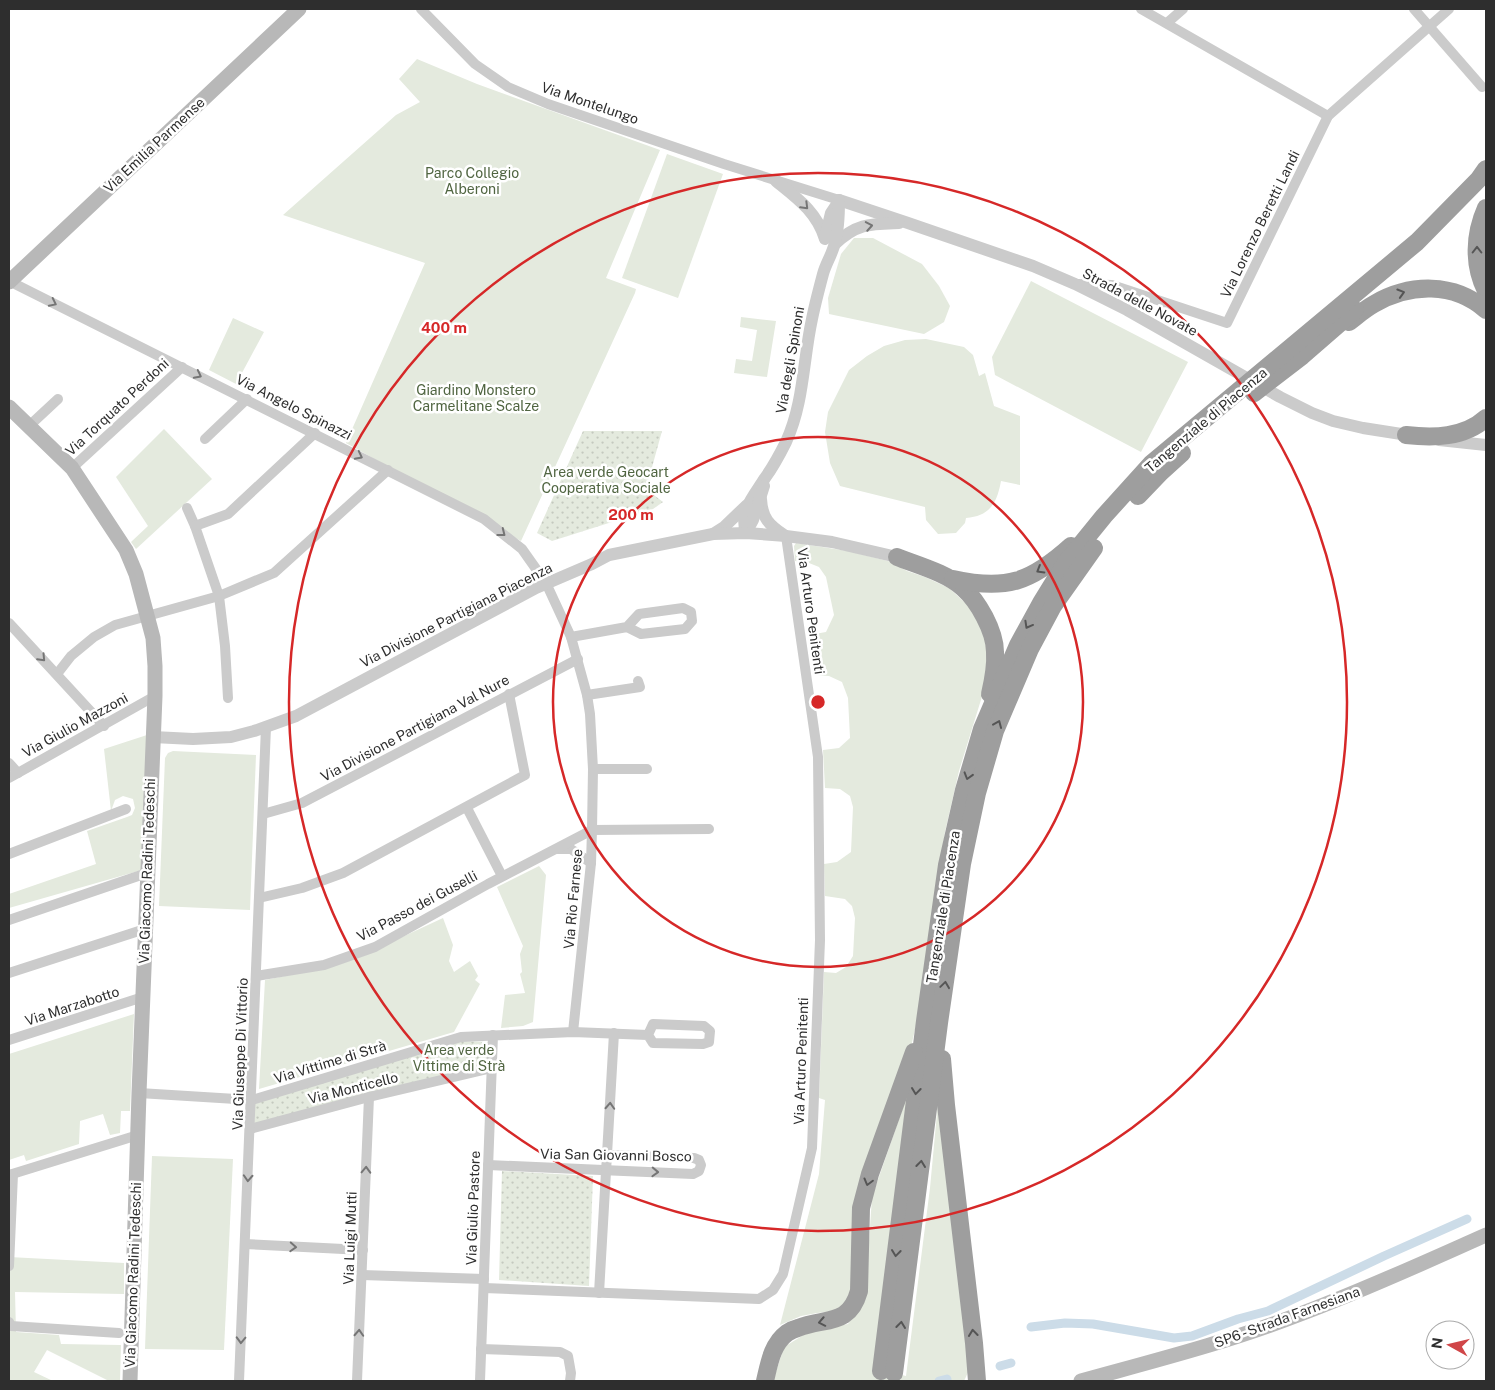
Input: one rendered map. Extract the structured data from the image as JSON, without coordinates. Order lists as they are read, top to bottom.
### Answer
{
  "streets": {
    "highway": ["Tangenziale di Piacenza"],
    "main road": ["Via Emilia Parmense", "Via Giacomo Radini Tedeschi", "SP6 - Strada Farnesiana"],
    "street": [
      "Via Montelungo",
      "Via Lorenzo Beretti Landi",
      "Strada delle Novate",
      "Via degli Spinoni",
      "Via Torquato Perdoni",
      "Via Angelo Spinazzi",
      "Via Arturo Penitenti",
      "Via Divisione Partigiana Piacenza",
      "Via Giulio Mazzoni",
      "Via Divisione Partigiana Val Nure",
      "Via Rio Farnese",
      "Via Passo dei Guselli",
      "Via Marzabotto",
      "Via Giuseppe Di Vittorio",
      "Via Vittime di Strà",
      "Via Monticello",
      "Via San Giovanni Bosco",
      "Via Giulio Pastore",
      "Via Luigi Mutti"
    ]
  },
  "crossings": [
    ["Via Montelungo", "Strada delle Novate"],
    ["Via Emilia Parmense", "Via Angelo Spinazzi"],
    ["Via Lorenzo Beretti Landi", "Strada delle Novate"],
    ["Strada delle Novate", "Via degli Spinoni"],
    ["Via degli Spinoni", "Via Divisione Partigiana Piacenza"],
    ["Via Torquato Perdoni", "Via Angelo Spinazzi"],
    ["Via Torquato Perdoni", "Via Giacomo Radini Tedeschi"],
    ["Via Angelo Spinazzi", "Via Divisione Partigiana Piacenza"],
    ["Via Angelo Spinazzi", "Via Rio Farnese"],
    ["Via Arturo Penitenti", "Via Divisione Partigiana Piacenza"],
    ["Via Arturo Penitenti", "Via Giulio Pastore"],
    ["Via Arturo Penitenti", "Via Luigi Mutti"],
    ["Via Divisione Partigiana Piacenza", "Via Giacomo Radini Tedeschi"],
    ["Via Divisione Partigiana Piacenza", "Via Rio Farnese"],
    ["Via Divisione Partigiana Piacenza", "Via Giuseppe Di Vittorio"],
    ["Via Giulio Mazzoni", "Via Giacomo Radini Tedeschi"],
    ["Via Divisione Partigiana Val Nure", "Via Rio Farnese"],
    ["Via Divisione Partigiana Val Nure", "Via Giuseppe Di Vittorio"],
    ["Via Giacomo Radini Tedeschi", "Via Marzabotto"],
    ["Via Giacomo Radini Tedeschi", "Via Vittime di Strà"],
    ["Via Rio Farnese", "Via Passo dei Guselli"],
    ["Via Rio Farnese", "Via Vittime di Strà"],
    ["Via Passo dei Guselli", "Via Giuseppe Di Vittorio"],
    ["Via Giuseppe Di Vittorio", "Via Vittime di Strà"],
    ["Via Giuseppe Di Vittorio", "Via Monticello"],
    ["Via Vittime di Strà", "Via Giulio Pastore"],
    ["Via Monticello", "Via Giulio Pastore"],
    ["Via Monticello", "Via Luigi Mutti"],
    ["Via San Giovanni Bosco", "Via Giulio Pastore"]
  ],
  "one_way": ["Via Angelo Spinazzi", "Via Giuseppe Di Vittorio", "Via Luigi Mutti"],
  "parks": [
    "Parco Collegio Alberoni",
    "Giardino Monstero Carmelitane Scalze",
    "Area verde Geocart Cooperativa Sociale",
    "Area verde Vittime di Strà"
  ],
  "north": "left",
  "rings": ["400 m", "200 m"]
}
